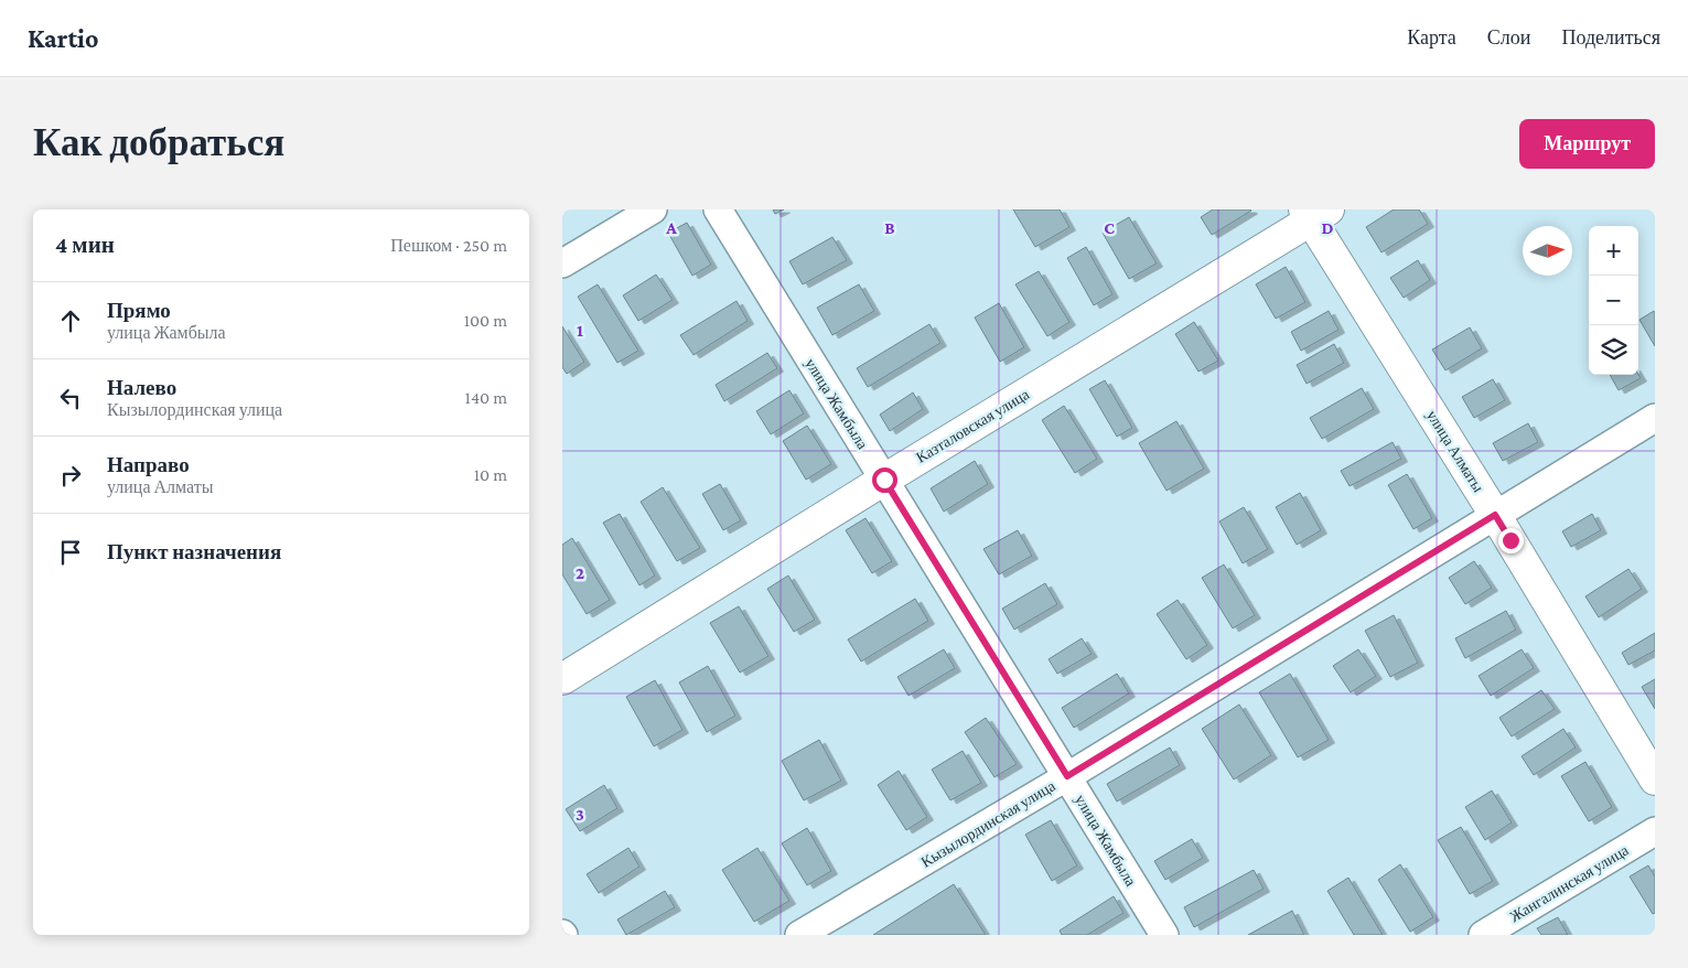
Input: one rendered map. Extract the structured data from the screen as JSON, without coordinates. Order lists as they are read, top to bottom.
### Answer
{
  "streets": {
    "street": [
      "улица Жамбыла",
      "Казталовская улица",
      "улица Алматы",
      "Кызылординская улица",
      "Жангалинская улица"
    ]
  },
  "crossings": [
    ["улица Жамбыла", "Казталовская улица"],
    ["улица Жамбыла", "Кызылординская улица"],
    ["Казталовская улица", "улица Алматы"],
    ["улица Алматы", "Кызылординская улица"]
  ],
  "north": "right",
  "page": {
    "header": "Kartio",
    "nav": ["Карта", "Слои", "Поделиться"],
    "buttons": "Маршрут",
    "title": "Как добраться",
    "heading": ["4 мин", "Пешком · 250 m"],
    "map_buttons": ["+", "−"],
    "list": [
      ["Прямо", "улица Жамбыла", "100 m"],
      ["Налево", "Кызылординская улица", "140 m"],
      ["Направо", "улица Алматы", "10 m"],
      "Пункт назначения"
    ]
  },
  "grid": {
    "columns": [
      "A",
      "B",
      "C",
      "D"
    ],
    "rows": ["1", "2", "3"]
  }
}
